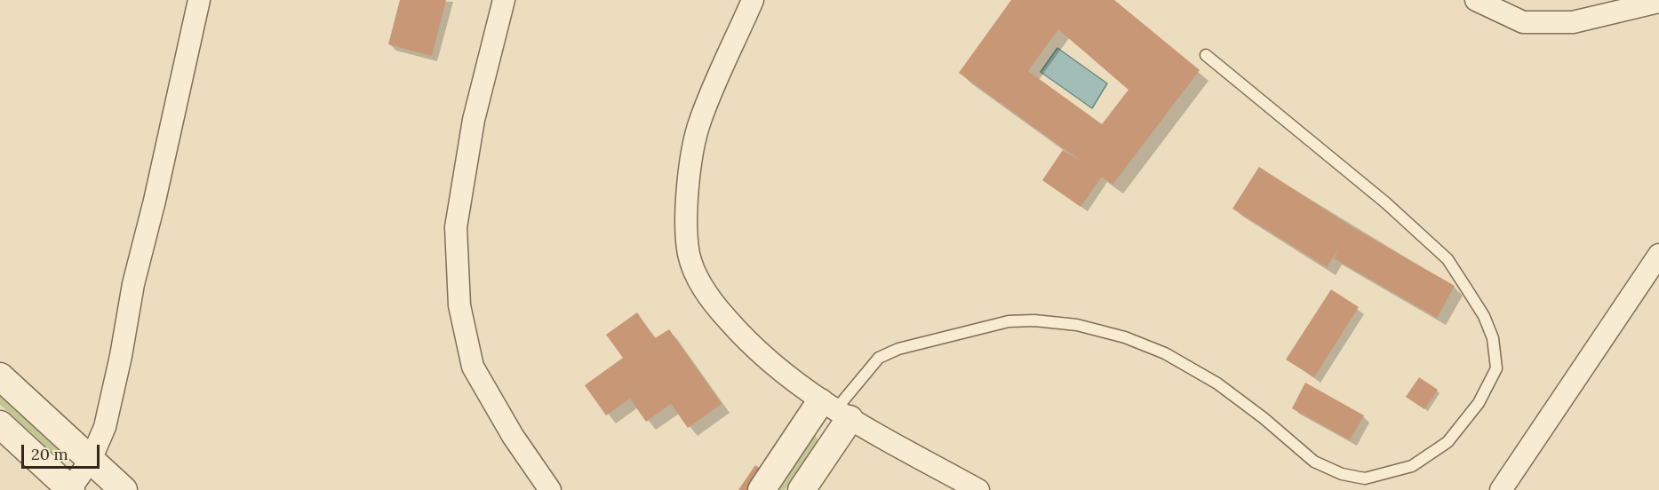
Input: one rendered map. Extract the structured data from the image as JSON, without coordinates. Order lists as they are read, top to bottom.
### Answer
{
  "scale_bar": "20 m"
}
